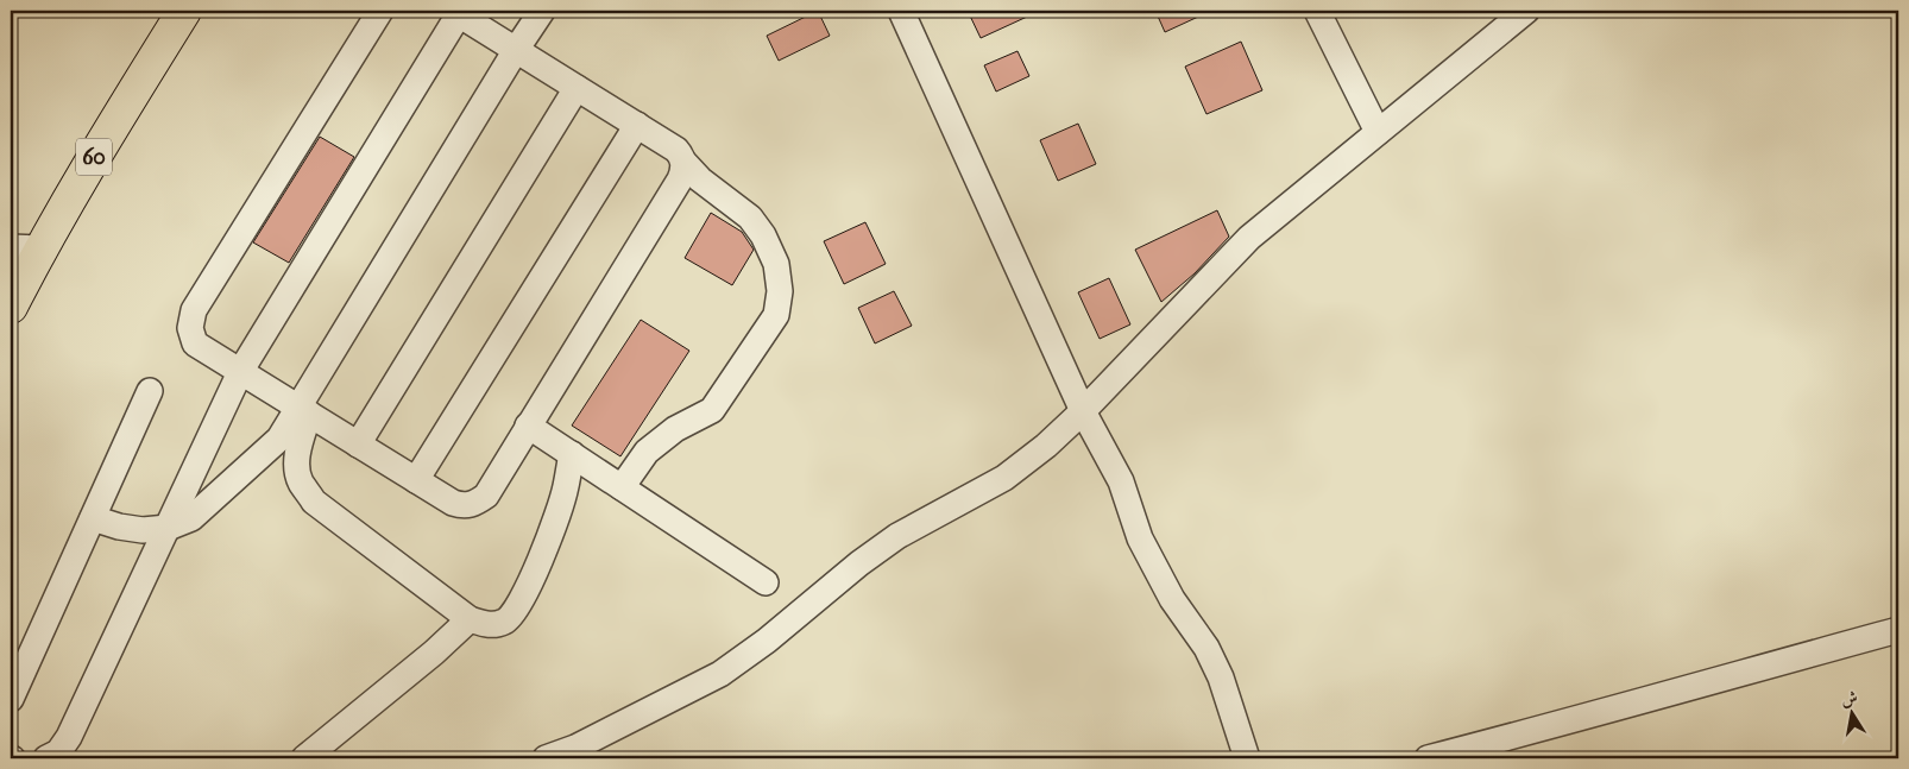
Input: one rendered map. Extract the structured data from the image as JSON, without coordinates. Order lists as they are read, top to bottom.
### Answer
{
  "streets": {
    "highway": ["60"]
  },
  "north": "top"
}
